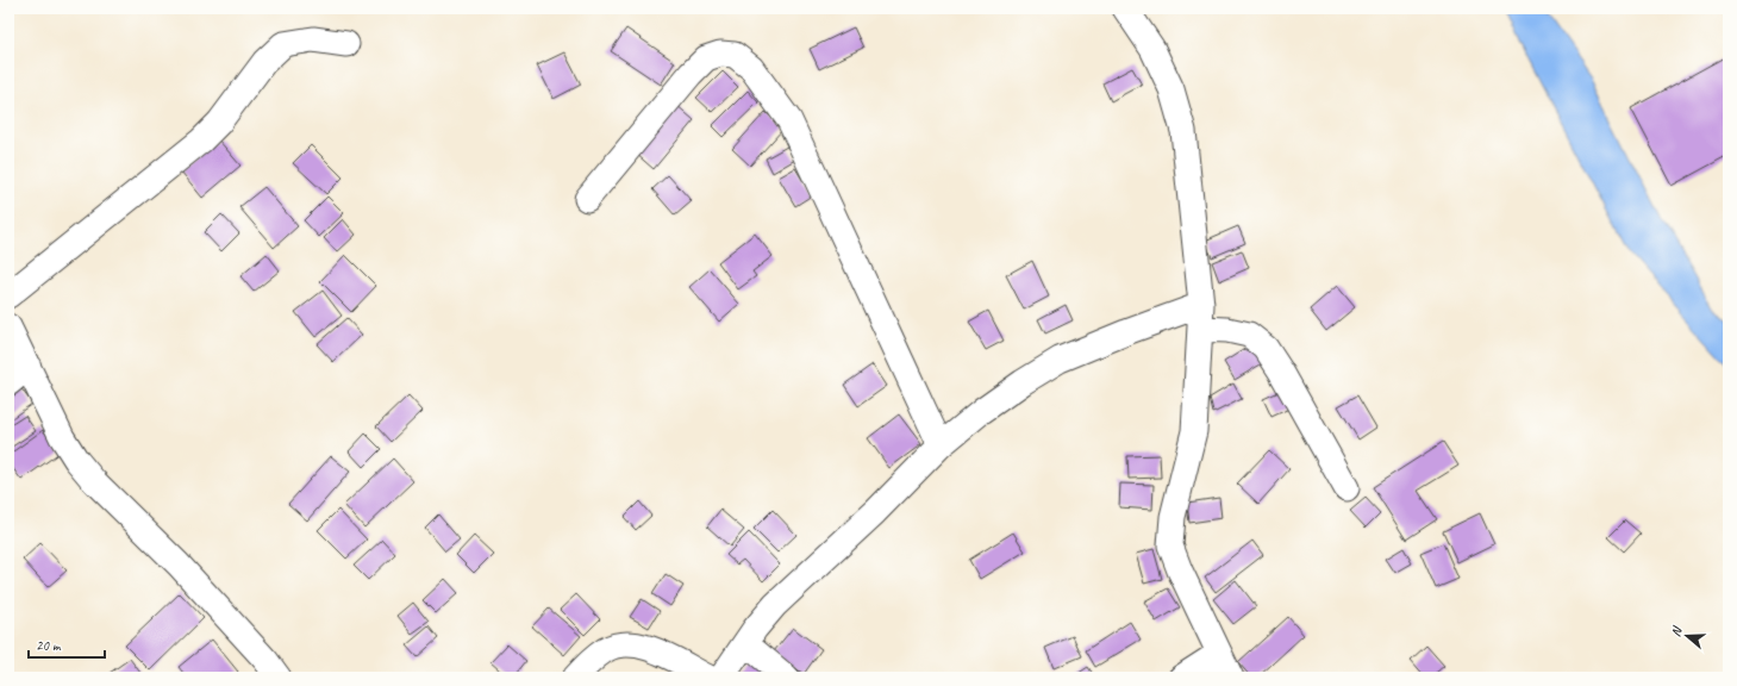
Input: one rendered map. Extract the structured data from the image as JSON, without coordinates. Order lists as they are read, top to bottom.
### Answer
{
  "scale_bar": "20 m",
  "north": "left"
}
